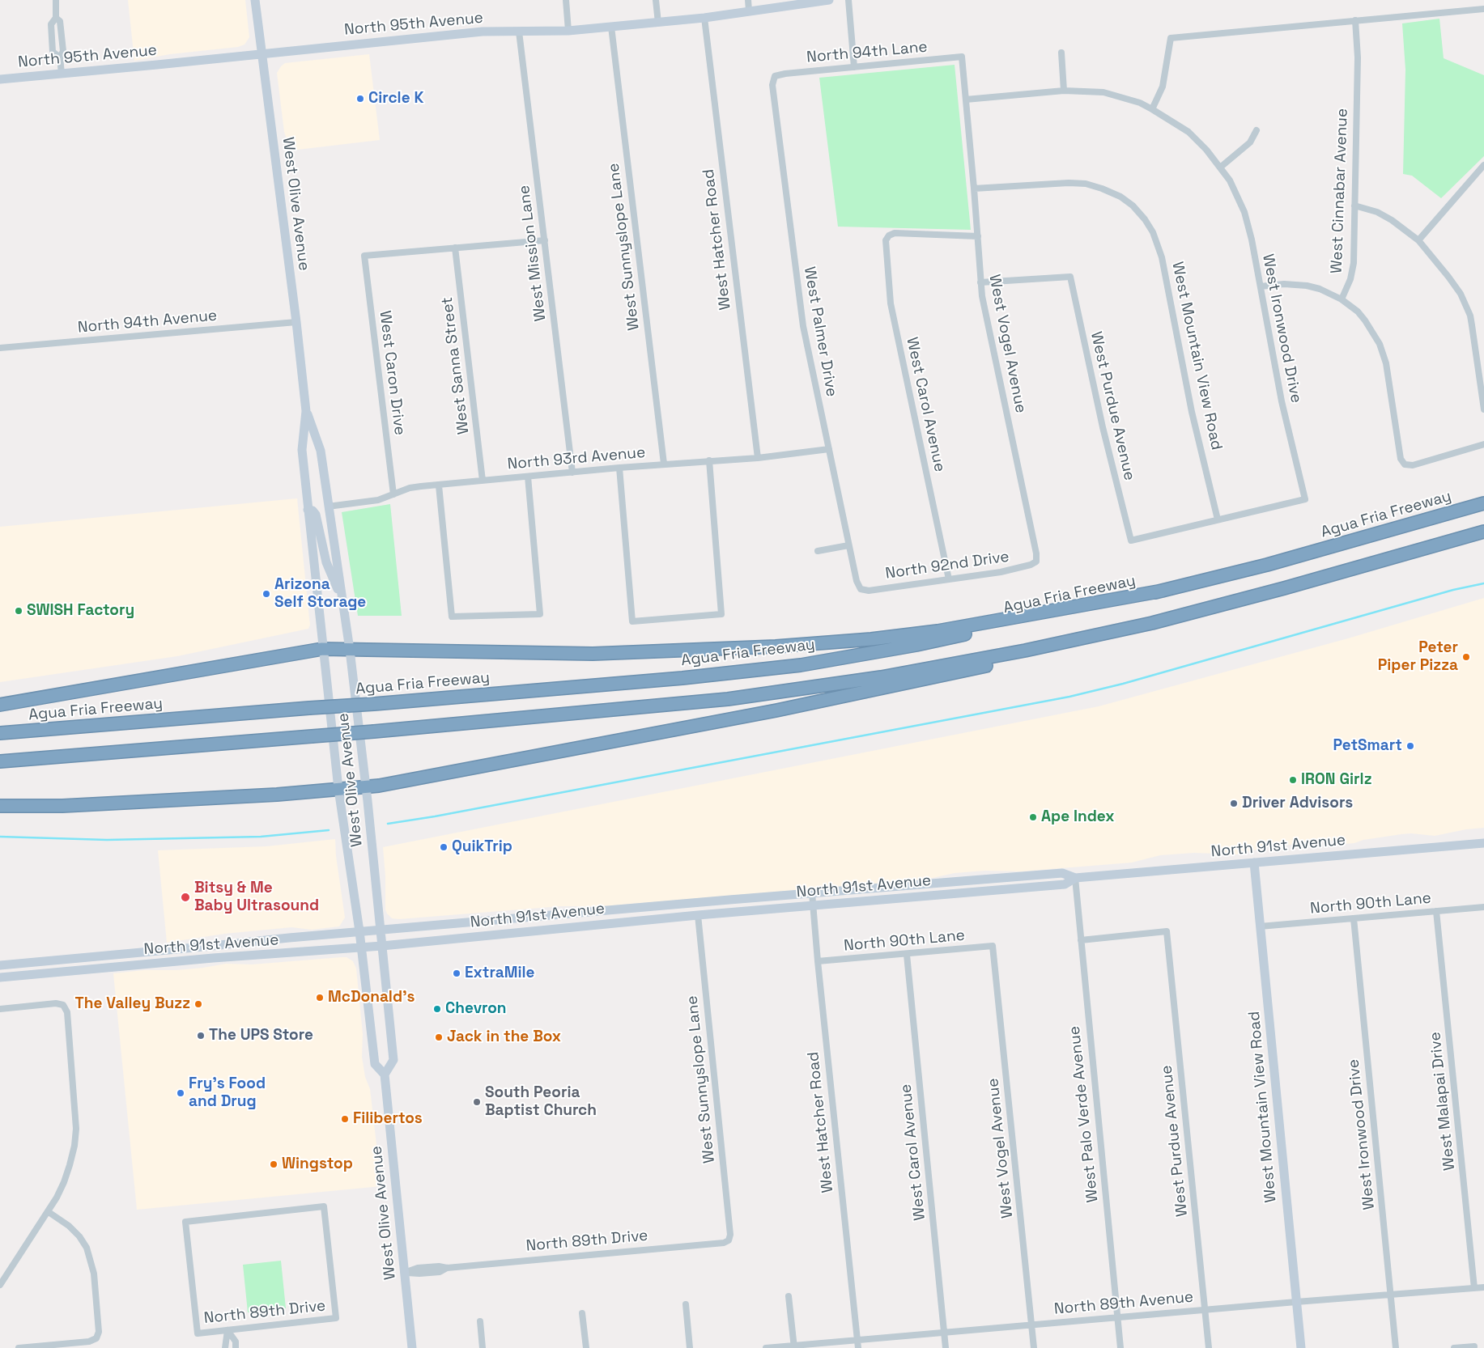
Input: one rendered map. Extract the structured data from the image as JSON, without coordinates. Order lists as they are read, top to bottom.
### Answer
{
  "streets": {
    "highway": ["Agua Fria Freeway"],
    "main road": [
      "North 95th Avenue",
      "West Olive Avenue",
      "West Mountain View Road",
      "North 91st Avenue"
    ],
    "street": [
      "North 94th Lane",
      "West Cinnabar Avenue",
      "West Hatcher Road",
      "West Sunnyslope Lane",
      "West Mission Lane",
      "North 94th Avenue",
      "West Ironwood Drive",
      "West Palmer Drive",
      "West Vogel Avenue",
      "West Sanna Street",
      "West Caron Drive",
      "West Carol Avenue",
      "West Purdue Avenue",
      "North 93rd Avenue",
      "North 92nd Drive",
      "North 90th Lane",
      "West Malapai Drive",
      "West Palo Verde Avenue",
      "North 89th Drive",
      "North 89th Avenue"
    ]
  },
  "crossings": [
    ["North 95th Avenue", "West Olive Avenue"],
    ["North 95th Avenue", "West Hatcher Road"],
    ["North 95th Avenue", "West Sunnyslope Lane"],
    ["North 95th Avenue", "West Mission Lane"],
    ["North 94th Lane", "West Palmer Drive"],
    ["North 94th Lane", "West Vogel Avenue"],
    ["West Olive Avenue", "North 94th Avenue"],
    ["West Olive Avenue", "North 93rd Avenue"],
    ["West Olive Avenue", "North 91st Avenue"],
    ["West Olive Avenue", "North 89th Drive"],
    ["West Hatcher Road", "North 93rd Avenue"],
    ["West Hatcher Road", "North 91st Avenue"],
    ["West Hatcher Road", "North 90th Lane"],
    ["West Hatcher Road", "North 89th Avenue"],
    ["West Sunnyslope Lane", "North 93rd Avenue"],
    ["West Sunnyslope Lane", "North 91st Avenue"],
    ["West Sunnyslope Lane", "North 89th Drive"],
    ["West Mission Lane", "North 93rd Avenue"],
    ["West Ironwood Drive", "West Vogel Avenue"],
    ["West Ironwood Drive", "West Mountain View Road"],
    ["West Ironwood Drive", "West Purdue Avenue"],
    ["West Ironwood Drive", "North 90th Lane"],
    ["West Ironwood Drive", "North 89th Avenue"],
    ["West Palmer Drive", "North 93rd Avenue"],
    ["West Palmer Drive", "North 92nd Drive"],
    ["West Vogel Avenue", "West Mountain View Road"],
    ["West Vogel Avenue", "West Carol Avenue"],
    ["West Vogel Avenue", "West Purdue Avenue"],
    ["West Vogel Avenue", "North 92nd Drive"],
    ["West Vogel Avenue", "North 90th Lane"],
    ["West Vogel Avenue", "North 89th Avenue"],
    ["West Mountain View Road", "West Purdue Avenue"],
    ["West Mountain View Road", "North 91st Avenue"],
    ["West Mountain View Road", "North 90th Lane"],
    ["West Mountain View Road", "North 89th Avenue"],
    ["West Sanna Street", "West Caron Drive"],
    ["West Sanna Street", "North 93rd Avenue"],
    ["West Caron Drive", "North 93rd Avenue"],
    ["West Carol Avenue", "North 92nd Drive"],
    ["West Carol Avenue", "North 90th Lane"],
    ["West Carol Avenue", "North 89th Avenue"],
    ["West Purdue Avenue", "West Palo Verde Avenue"],
    ["West Purdue Avenue", "North 89th Avenue"],
    ["North 91st Avenue", "West Palo Verde Avenue"],
    ["North 90th Lane", "West Malapai Drive"],
    ["West Malapai Drive", "North 89th Avenue"],
    ["West Palo Verde Avenue", "North 89th Avenue"]
  ],
  "places": [
    "Circle K",
    "Arizona Self Storage",
    "SWISH Factory",
    "Peter Piper Pizza",
    "PetSmart",
    "IRON Girlz",
    "Driver Advisors",
    "Ape Index",
    "QuikTrip",
    "Bitsy & Me Baby Ultrasound",
    "ExtraMile",
    "McDonald's",
    "The Valley Buzz",
    "Chevron",
    "The UPS Store",
    "Jack in the Box",
    "Fry's Food and Drug",
    "South Peoria Baptist Church",
    "Filibertos",
    "Wingstop"
  ]
}
